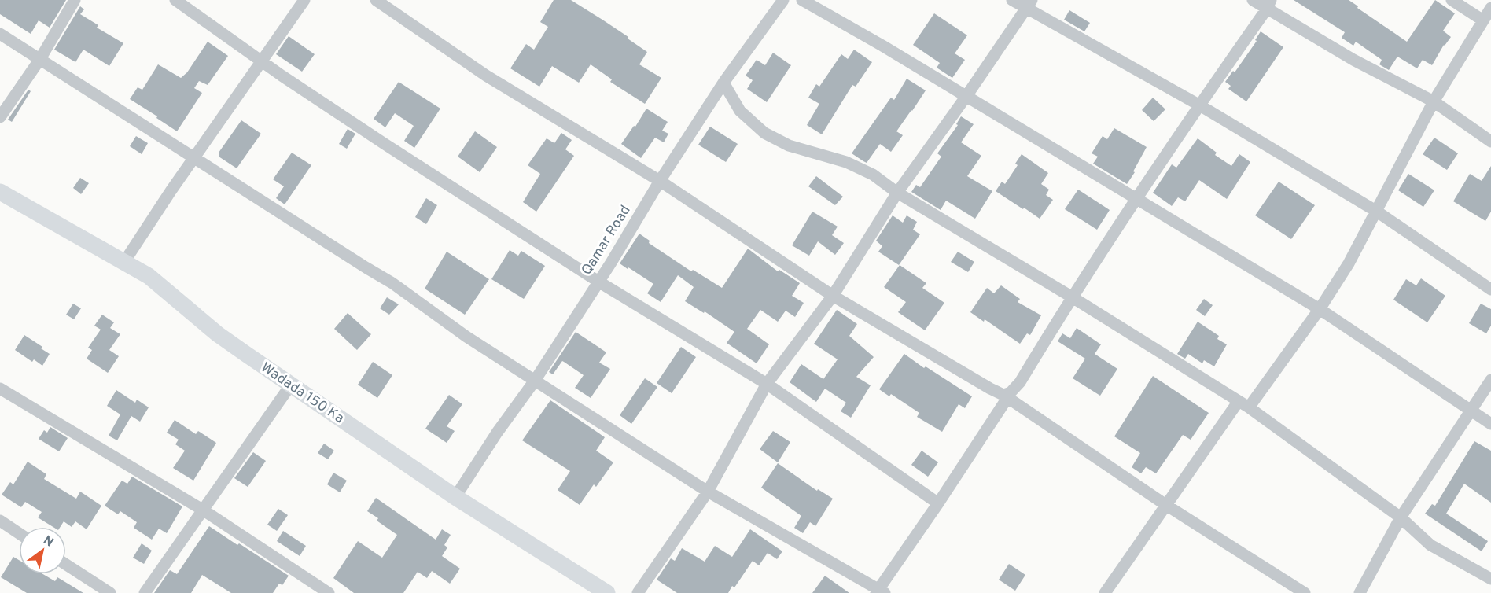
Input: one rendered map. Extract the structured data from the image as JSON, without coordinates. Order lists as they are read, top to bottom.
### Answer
{
  "streets": {
    "street": ["Qamar Road", "Wadada 150 Ka"]
  },
  "crossings": [
    ["Qamar Road", "Wadada 150 Ka"]
  ],
  "north": "top right"
}
